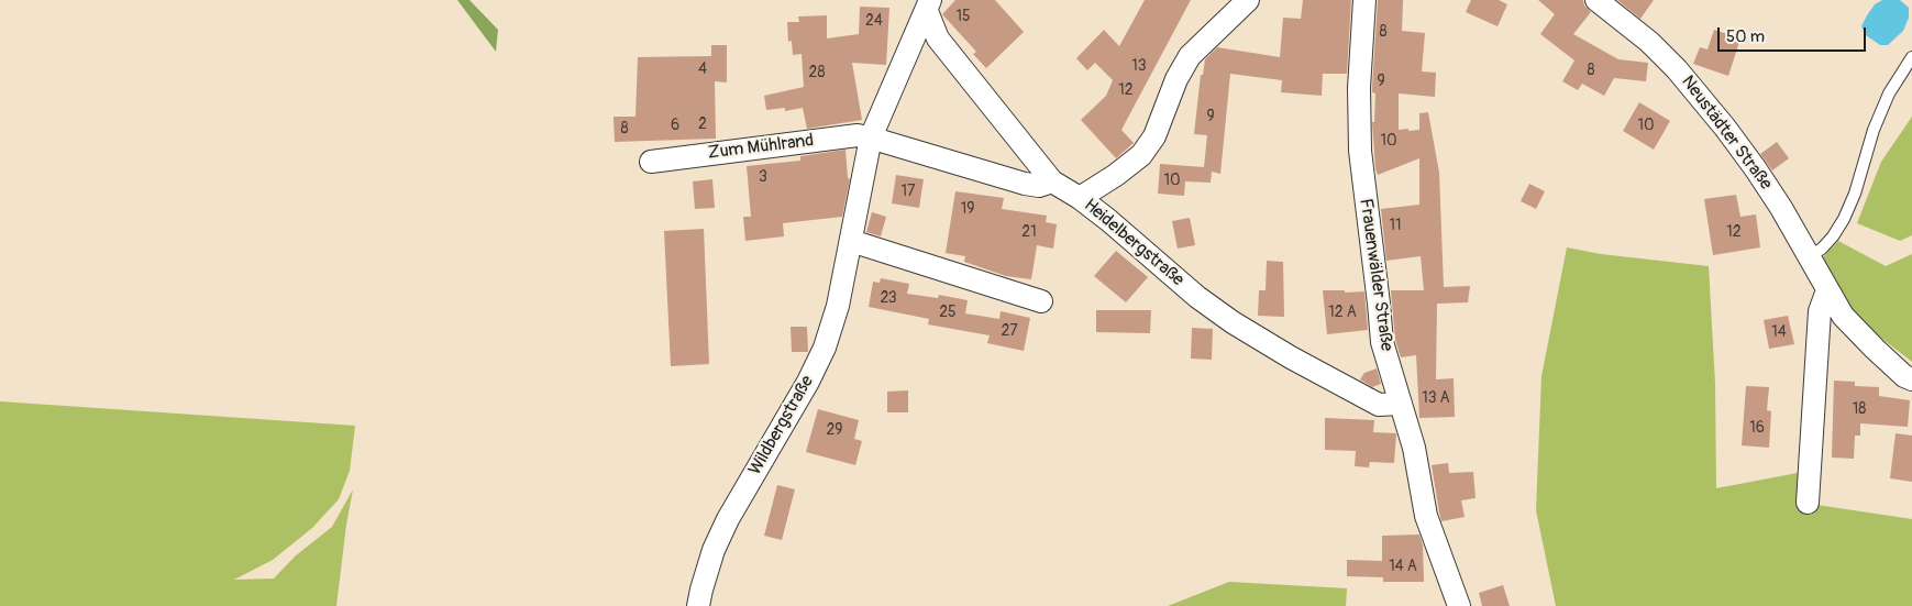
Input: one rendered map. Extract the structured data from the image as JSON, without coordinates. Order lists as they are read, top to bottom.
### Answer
{
  "streets": {
    "street": [
      "Neustädter Straße",
      "Zum Mühlrand",
      "Heidelbergstraße",
      "Frauenwälder Straße",
      "Wildbergstraße"
    ]
  },
  "crossings": [
    ["Zum Mühlrand", "Wildbergstraße"],
    ["Heidelbergstraße", "Frauenwälder Straße"],
    ["Heidelbergstraße", "Wildbergstraße"]
  ],
  "house_numbers": [
    "15",
    "24",
    "8",
    "13",
    "4",
    "8",
    "28",
    "9",
    "12",
    "9",
    "2",
    "6",
    "10",
    "8",
    "10",
    "3",
    "10",
    "17",
    "19",
    "11",
    "21",
    "12",
    "23",
    "25",
    "12 A",
    "27",
    "14",
    "13 A",
    "18",
    "16",
    "29",
    "14 A"
  ],
  "scale_bar": "50 m"
}
